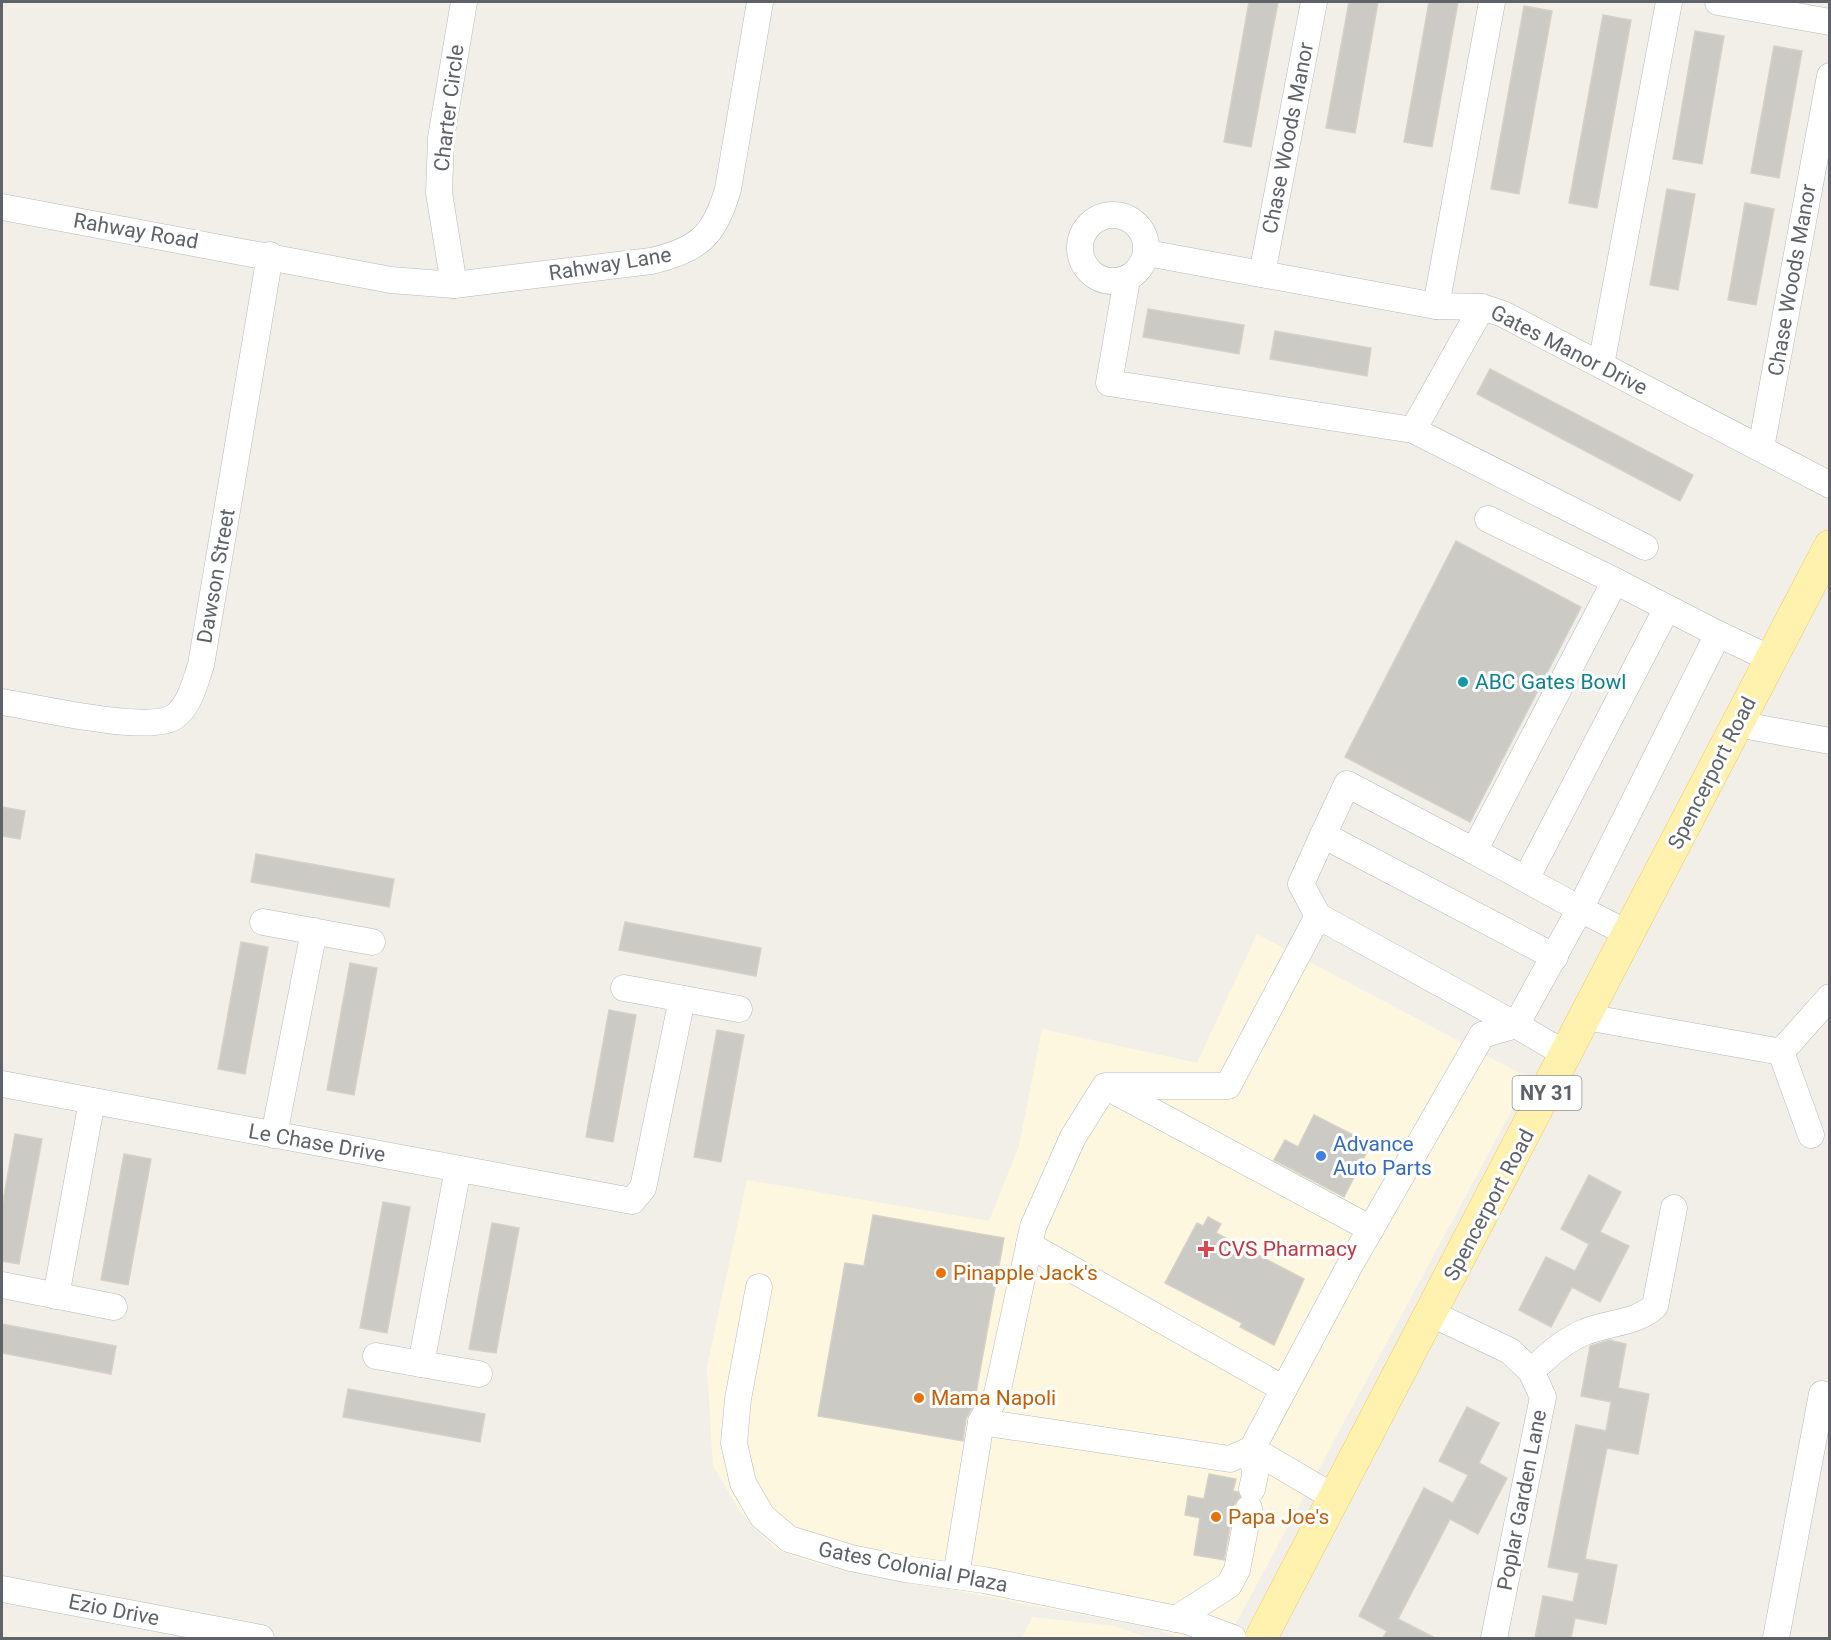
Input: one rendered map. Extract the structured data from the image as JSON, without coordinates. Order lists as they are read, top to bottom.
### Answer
{
  "streets": {
    "main road": ["Spencerport Road", "NY 31"],
    "street": [
      "Charter Circle",
      "Chase Woods Manor",
      "Rahway Road",
      "Rahway Lane",
      "Gates Manor Drive",
      "Dawson Street",
      "Le Chase Drive",
      "Poplar Garden Lane",
      "Gates Colonial Plaza",
      "Ezio Drive"
    ]
  },
  "crossings": [
    ["Charter Circle", "Rahway Lane"],
    ["Chase Woods Manor", "Gates Manor Drive"],
    ["Rahway Road", "Rahway Lane"],
    ["Rahway Road", "Dawson Street"],
    ["Rahway Lane", "Dawson Street"],
    ["Spencerport Road", "Poplar Garden Lane"]
  ],
  "places": {
    "other": [
      "ABC Gates Bowl",
      "Advance Auto Parts",
      "Pinapple Jack's",
      "Mama Napoli",
      "Papa Joe's"
    ],
    "health": ["CVS Pharmacy"]
  }
}
